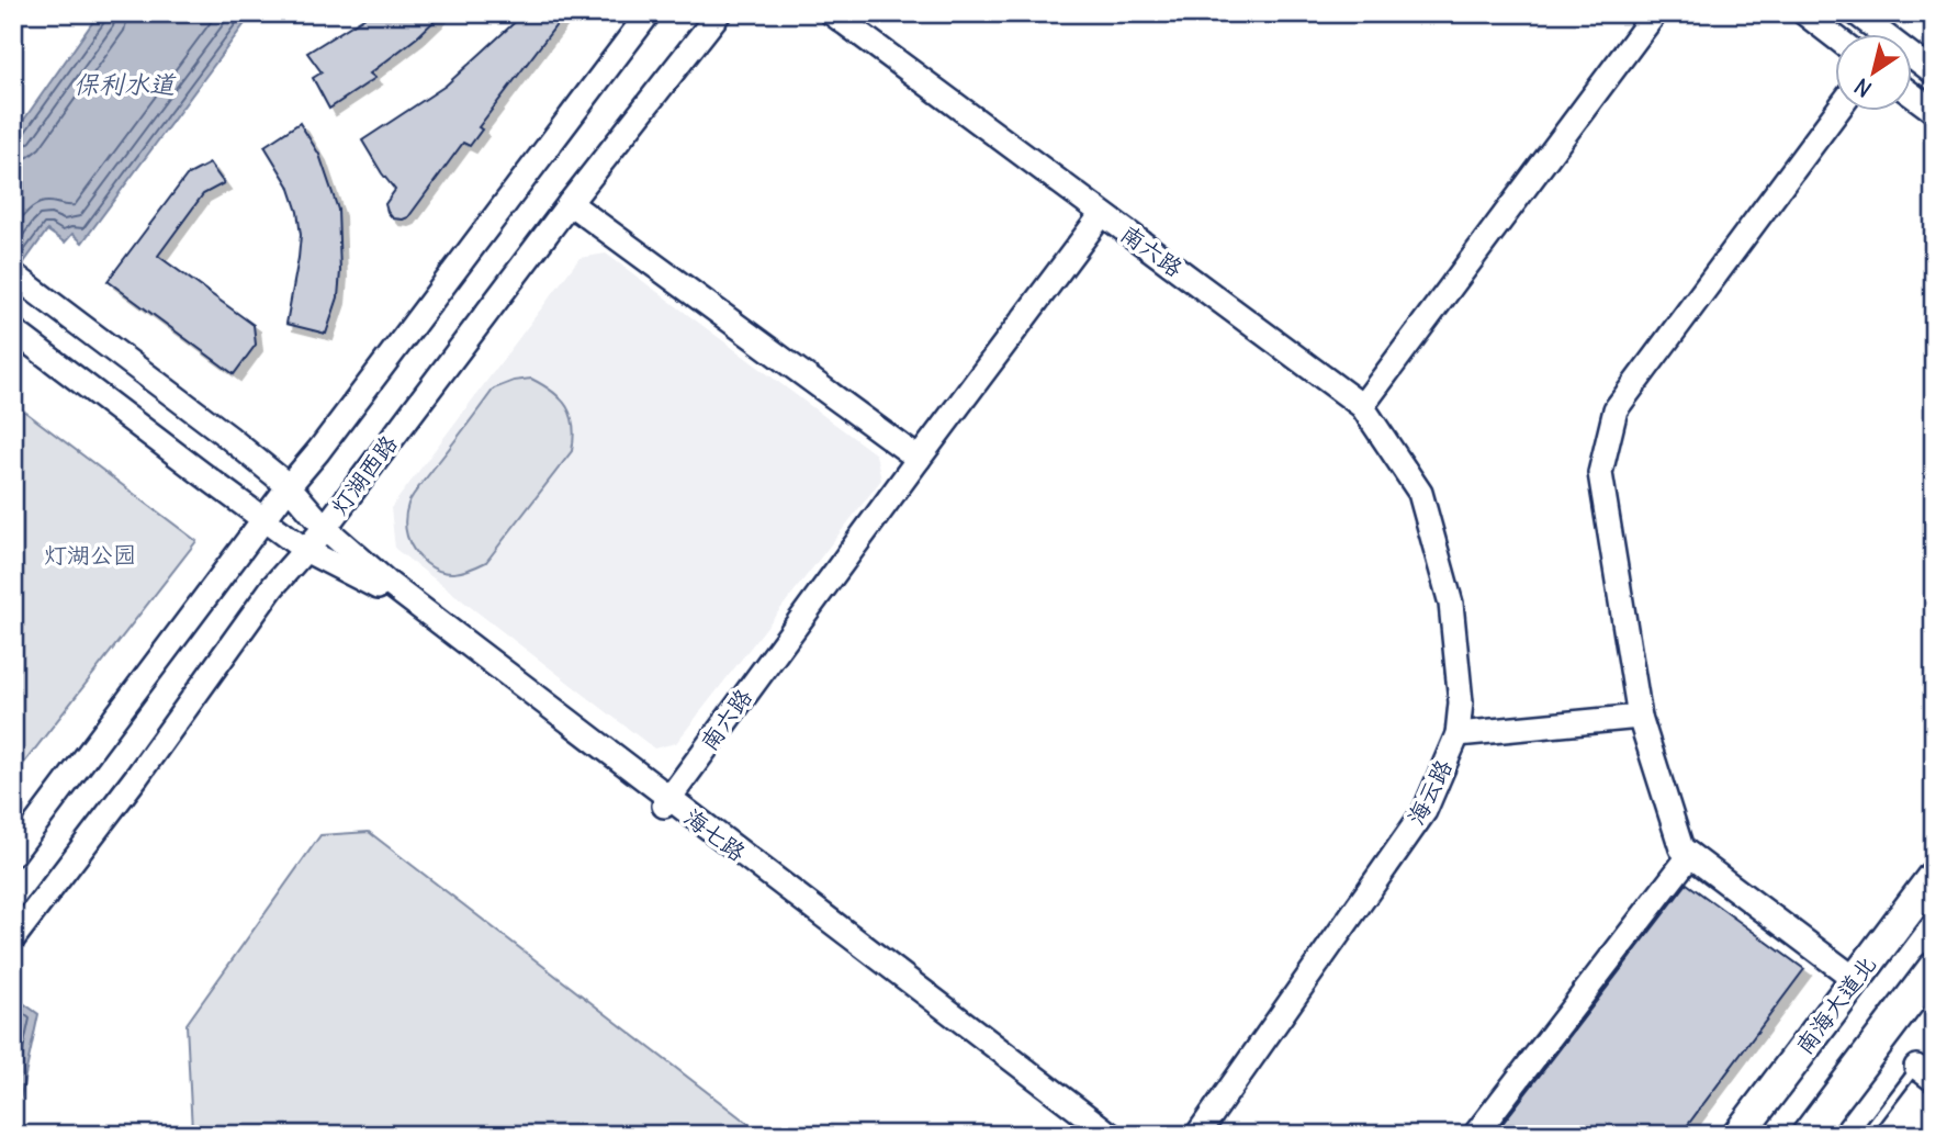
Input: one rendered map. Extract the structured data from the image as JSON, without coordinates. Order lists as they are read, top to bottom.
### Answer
{
  "streets": {
    "highway": ["南海大道北"],
    "main road": [
      "南六路",
      "灯湖西路",
      "海云路",
      "海七路"
    ]
  },
  "crossings": [
    ["南六路", "海云路"],
    ["南六路", "海七路"],
    ["灯湖西路", "海七路"]
  ],
  "water": ["保利水道"],
  "parks": ["灯湖公园"],
  "north": "bottom left"
}
